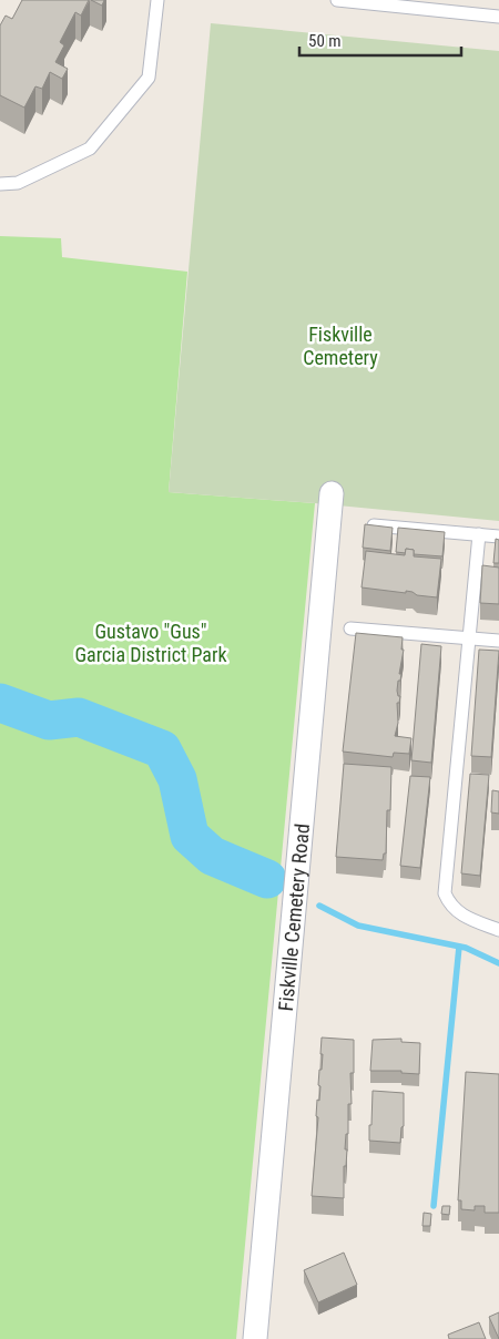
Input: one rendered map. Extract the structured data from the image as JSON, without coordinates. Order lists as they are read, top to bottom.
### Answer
{
  "streets": {
    "street": ["Fiskville Cemetery Road"]
  },
  "parks": ["Fiskville Cemetery", "Gustavo \"Gus\" Garcia District Park"],
  "scale_bar": "50 m"
}
